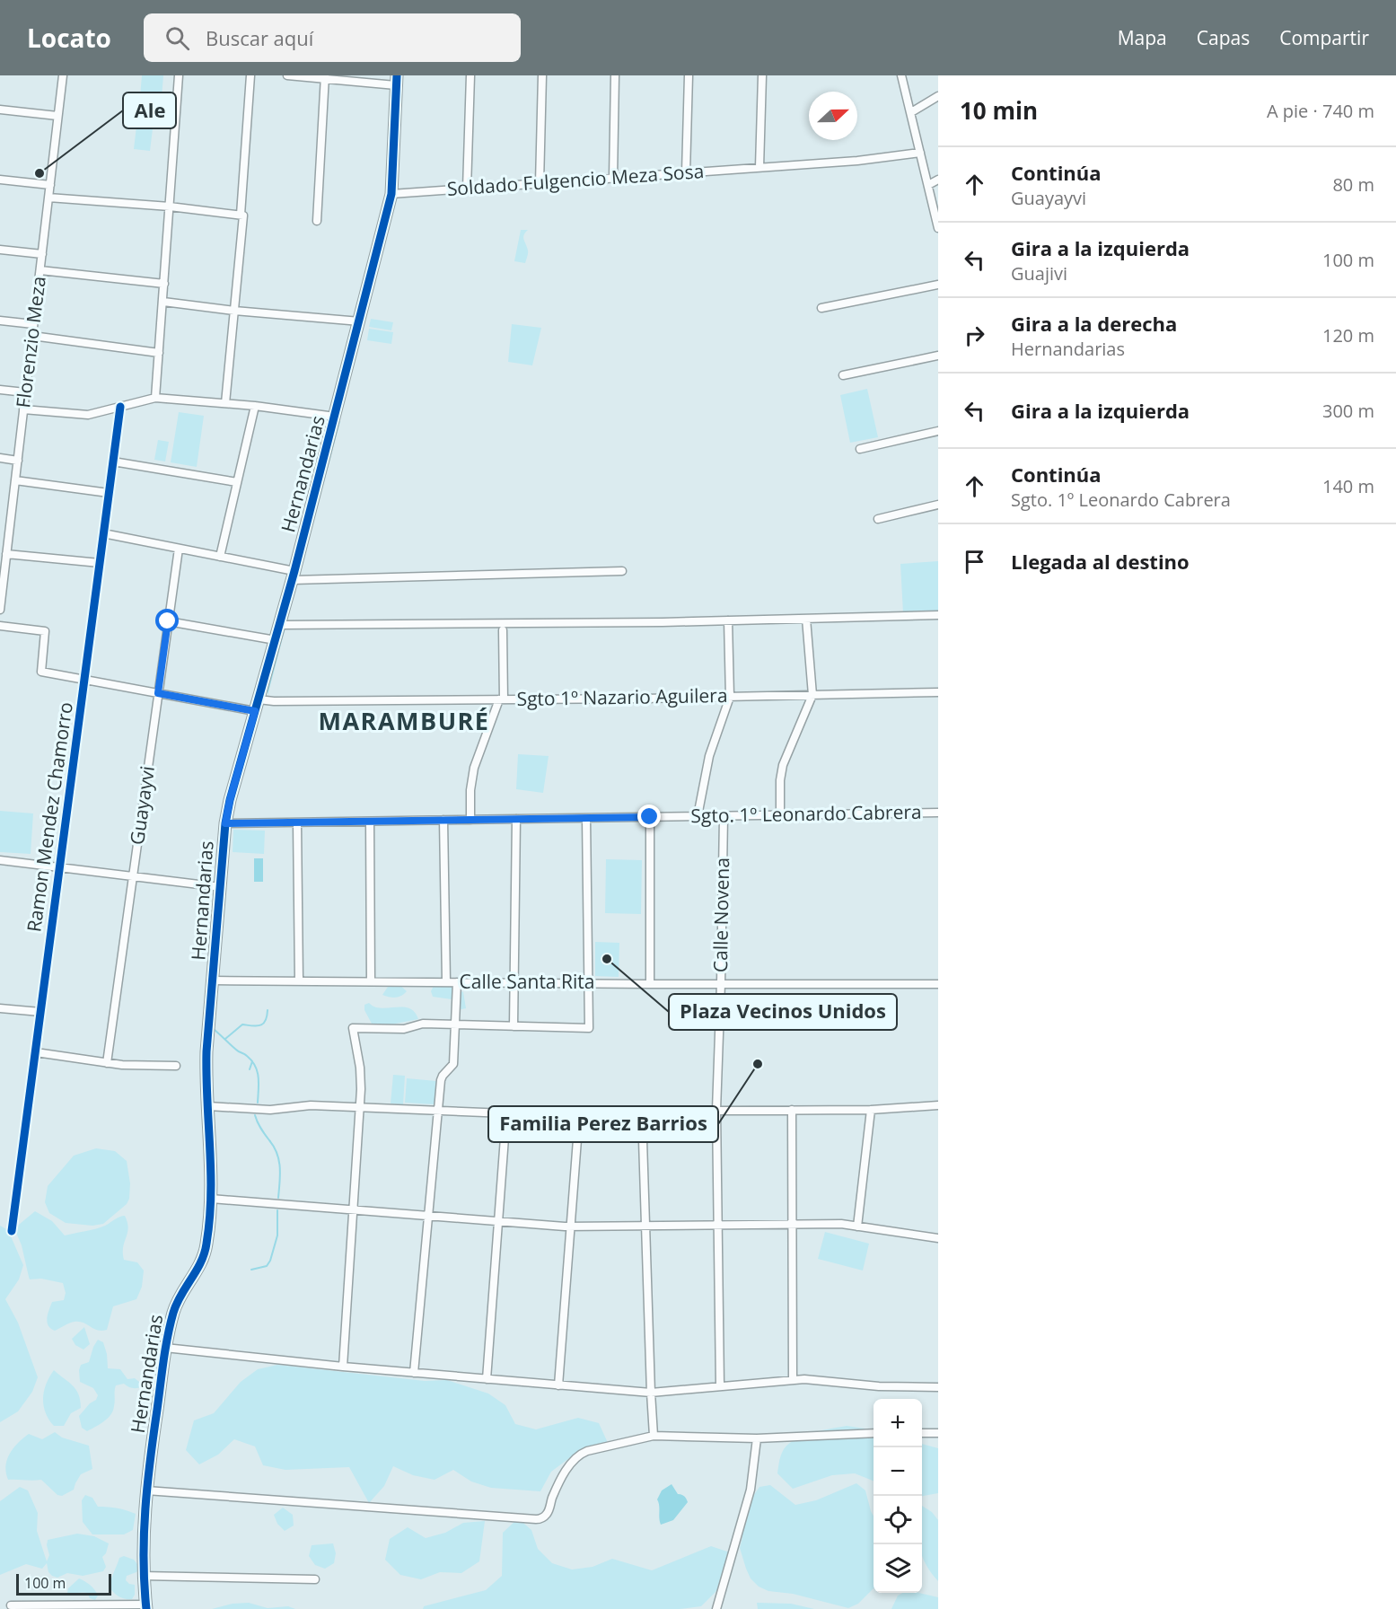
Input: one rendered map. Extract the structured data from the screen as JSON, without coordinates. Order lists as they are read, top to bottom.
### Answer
{
  "streets": {
    "street": [
      "Soldado Fulgencio Meza Sosa",
      "Florenzio Meza",
      "Hernandarias",
      "Sgto 1º Nazario Aguilera",
      "Guayayvi",
      "Sgto. 1º Leonardo Cabrera",
      "Ramon Mendez Chamorro",
      "Calle Novena",
      "Calle Santa Rita"
    ]
  },
  "crossings": [
    ["Soldado Fulgencio Meza Sosa", "Hernandarias"],
    ["Hernandarias", "Sgto 1º Nazario Aguilera"],
    ["Hernandarias", "Sgto. 1º Leonardo Cabrera"],
    ["Hernandarias", "Calle Santa Rita"],
    ["Sgto. 1º Leonardo Cabrera", "Calle Novena"],
    ["Calle Novena", "Calle Santa Rita"]
  ],
  "districts": ["MARAMBURÉ"],
  "places": ["Ale", "Plaza Vecinos Unidos", "Familia Perez Barrios"],
  "scale_bar": "100 m",
  "north": "right",
  "page": {
    "header": "Locato",
    "search": "Buscar aquí",
    "nav": ["Mapa", "Capas", "Compartir"],
    "heading": ["10 min", "A pie · 740 m"],
    "list": [
      ["Continúa", "Guayayvi", "80 m"],
      ["Gira a la izquierda", "Guajivi", "100 m"],
      ["Gira a la derecha", "Hernandarias", "120 m"],
      ["Gira a la izquierda", "300 m"],
      ["Continúa", "Sgto. 1º Leonardo Cabrera", "140 m"],
      "Llegada al destino"
    ],
    "map_buttons": ["+", "−"],
    "scale": "100 m"
  }
}
